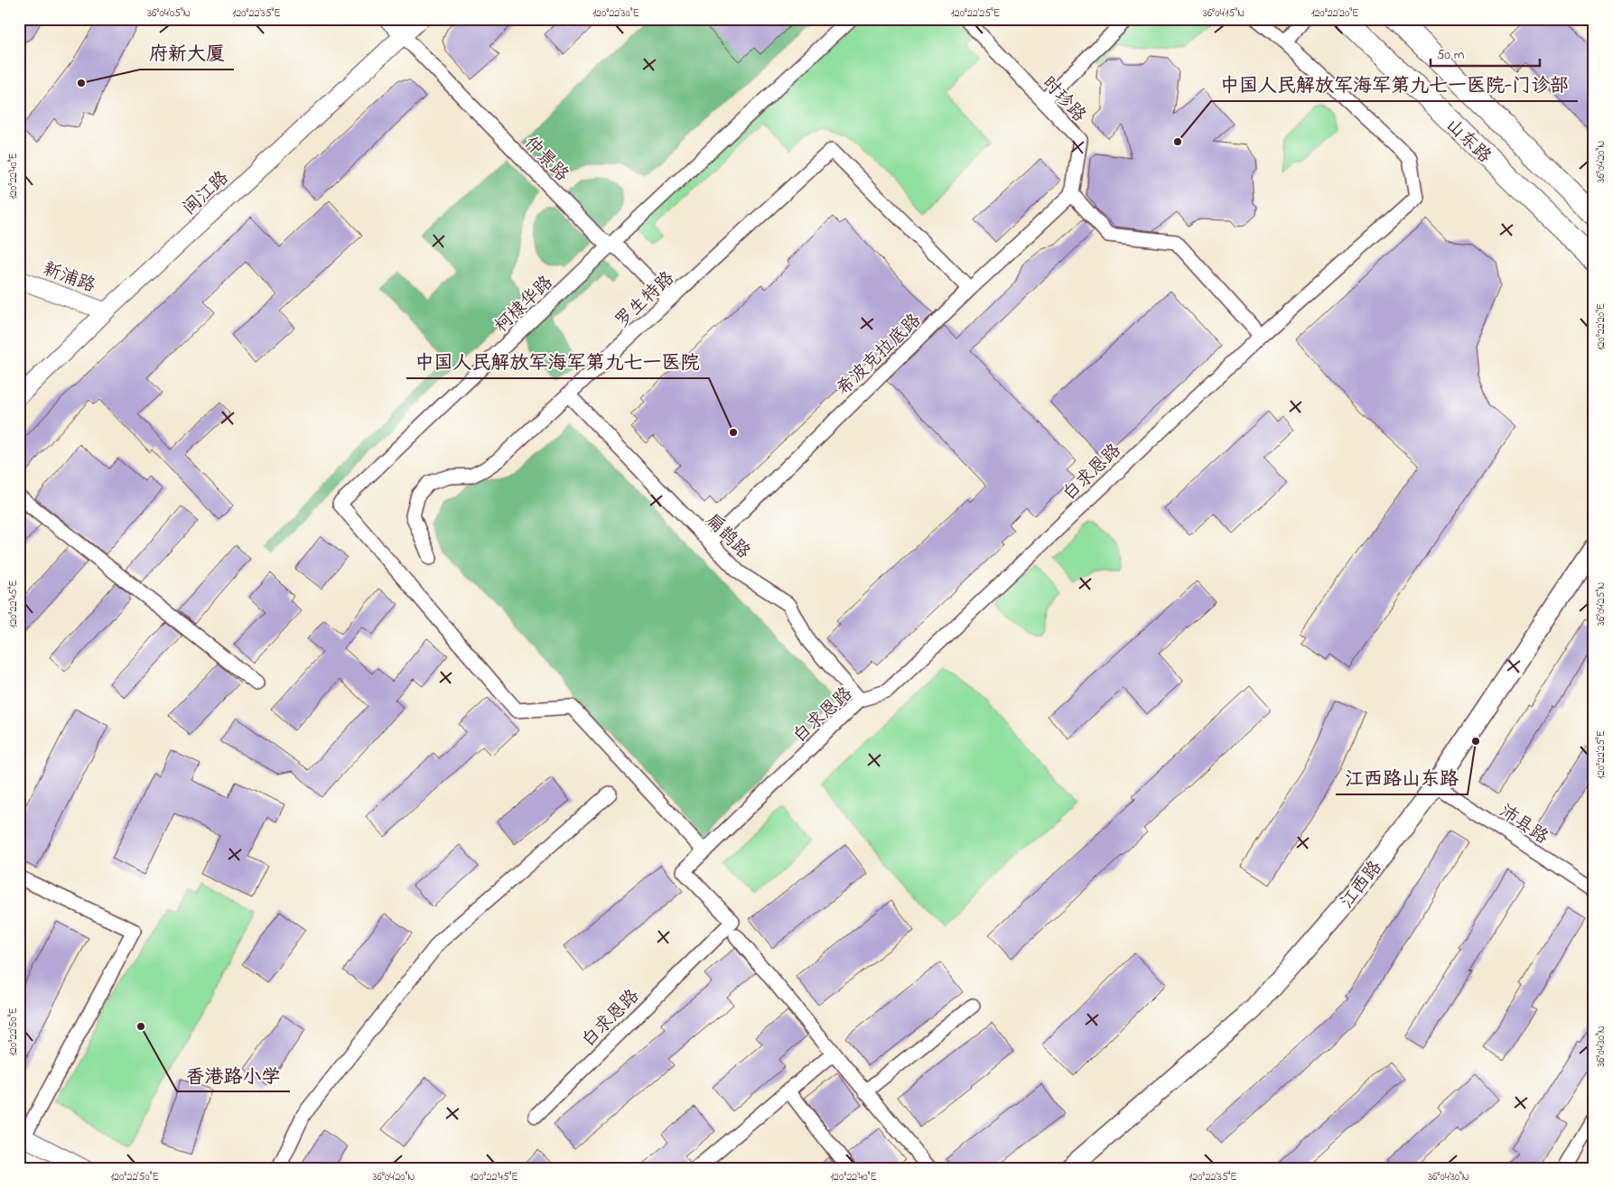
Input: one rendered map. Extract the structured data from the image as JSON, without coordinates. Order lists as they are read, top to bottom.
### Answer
{
  "streets": {
    "main road": ["山东路", "江西路"],
    "street": [
      "时珍路",
      "仲景路",
      "闽江路",
      "新浦路",
      "罗生特路",
      "柯棣华路",
      "希波克拉底路",
      "白求恩路",
      "扁鹊路",
      "沛县路"
    ]
  },
  "crossings": [
    ["时珍路", "希波克拉底路"],
    ["仲景路", "闽江路"],
    ["仲景路", "罗生特路"],
    ["仲景路", "柯棣华路"],
    ["闽江路", "新浦路"],
    ["罗生特路", "希波克拉底路"],
    ["罗生特路", "扁鹊路"],
    ["柯棣华路", "白求恩路"],
    ["希波克拉底路", "扁鹊路"],
    ["白求恩路", "扁鹊路"],
    ["沛县路", "江西路"]
  ],
  "places": [
    "府新大厦",
    "中国人民解放军海军第九七一医院-门诊部",
    "中国人民解放军海军第九七一医院",
    "江西路山东路",
    "香港路小学"
  ],
  "scale_bar": "50 m",
  "coordinates": [
    "36°04'05\"N",
    "120°22'35\"E",
    "120°22'30\"E",
    "120°22'25\"E",
    "36°04'15\"N",
    "120°22'20\"E",
    "36°04'20\"N",
    "120°22'40\"E",
    "36°04'25\"N",
    "120°22'45\"E",
    "120°22'50\"E",
    "36°04'30\"N"
  ]
}
